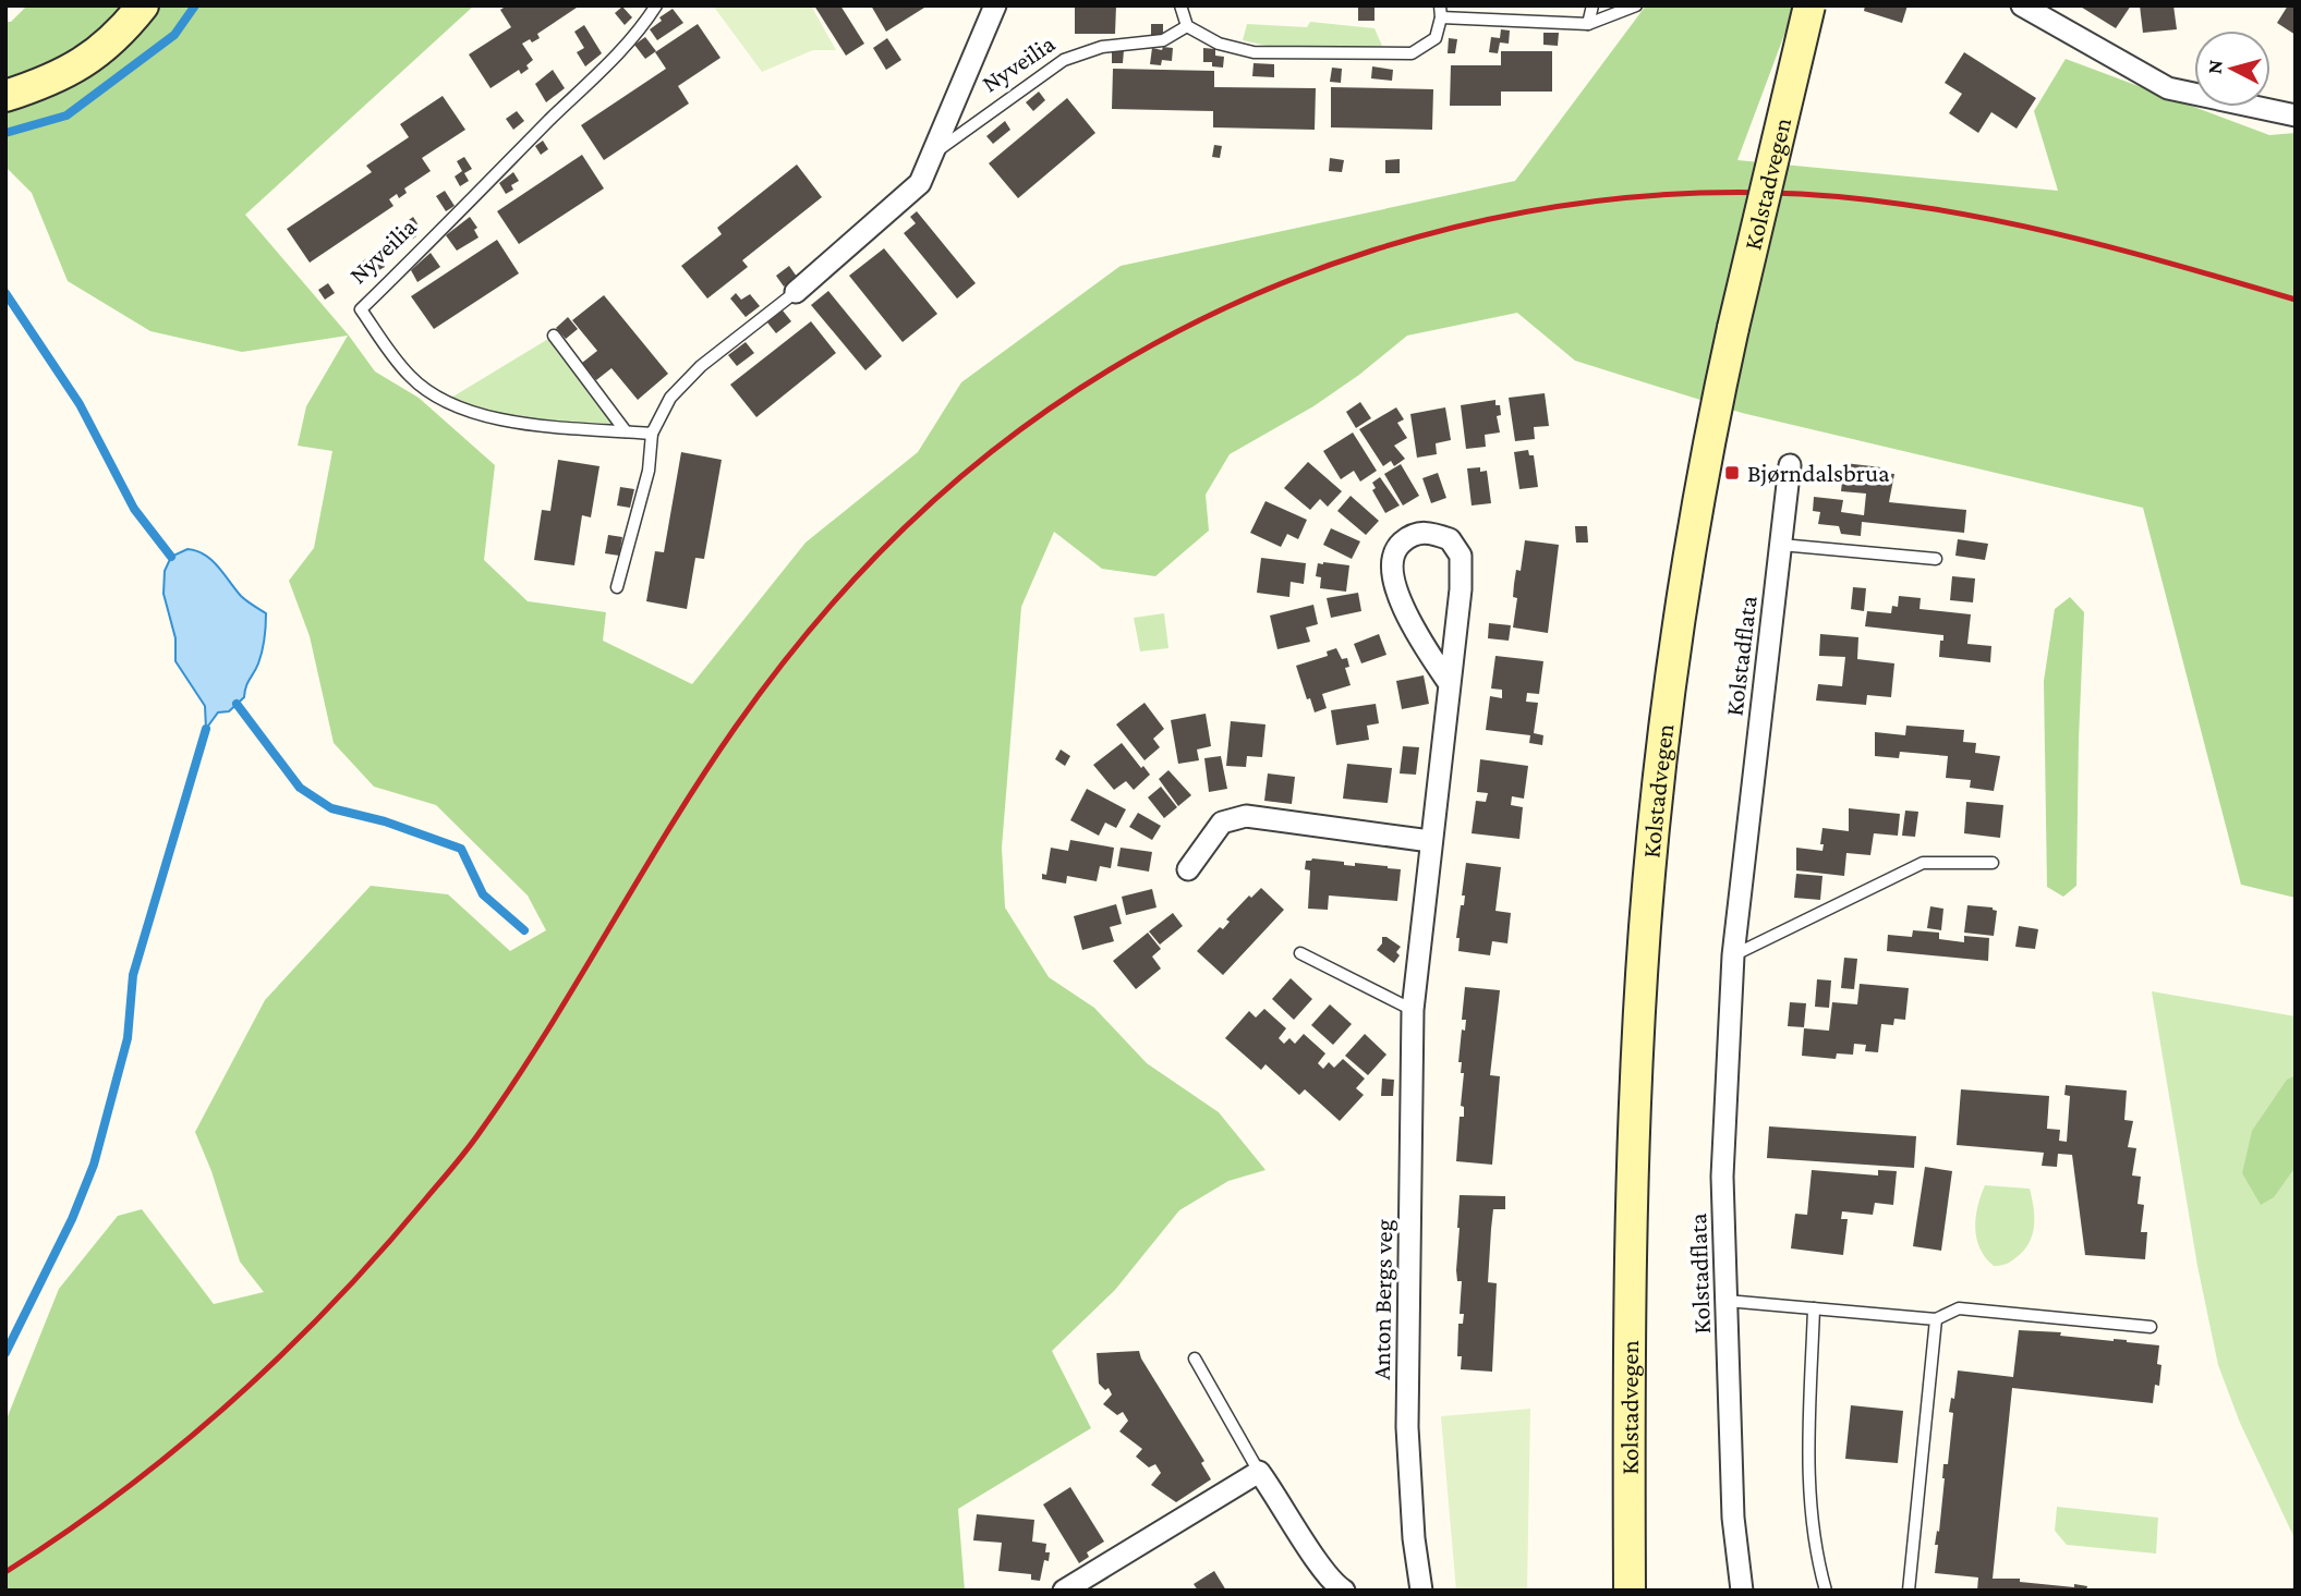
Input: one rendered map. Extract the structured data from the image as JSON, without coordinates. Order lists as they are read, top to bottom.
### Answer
{
  "streets": {
    "main road": ["Kolstadvegen"],
    "street": ["Nyveilia", "Kolstadflata", "Anton Bergs veg"]
  },
  "places": {
    "transit": ["Bjørndalsbrua"]
  },
  "north": "left"
}
